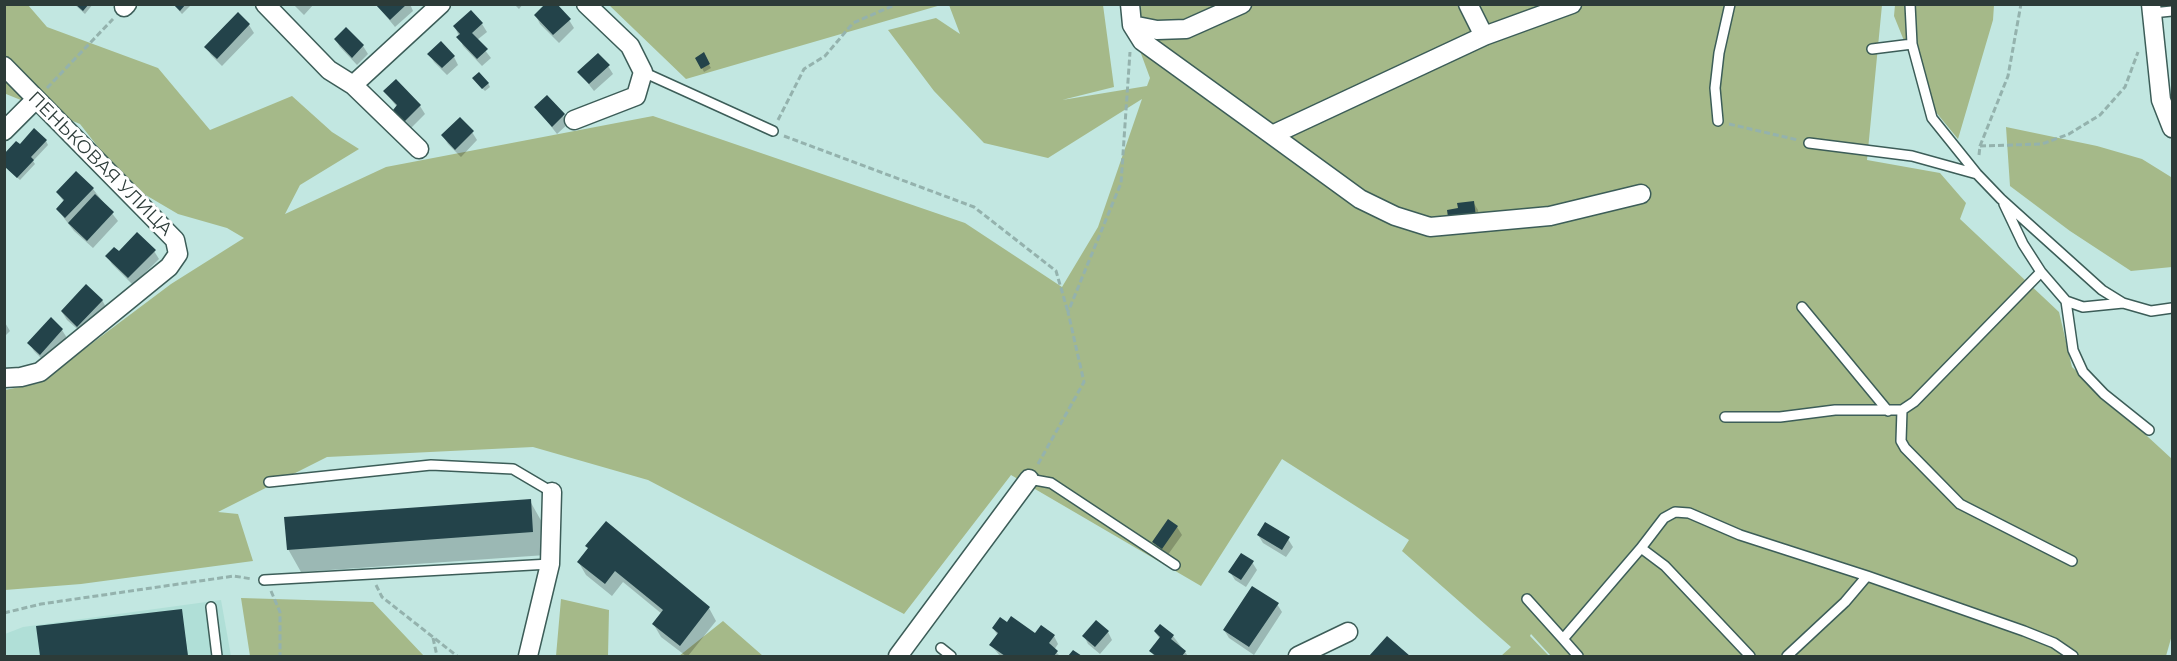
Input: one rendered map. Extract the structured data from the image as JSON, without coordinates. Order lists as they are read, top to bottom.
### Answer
{
  "streets": {
    "street": ["ПЕНЬКОВАЯ УЛИЦА"]
  }
}
